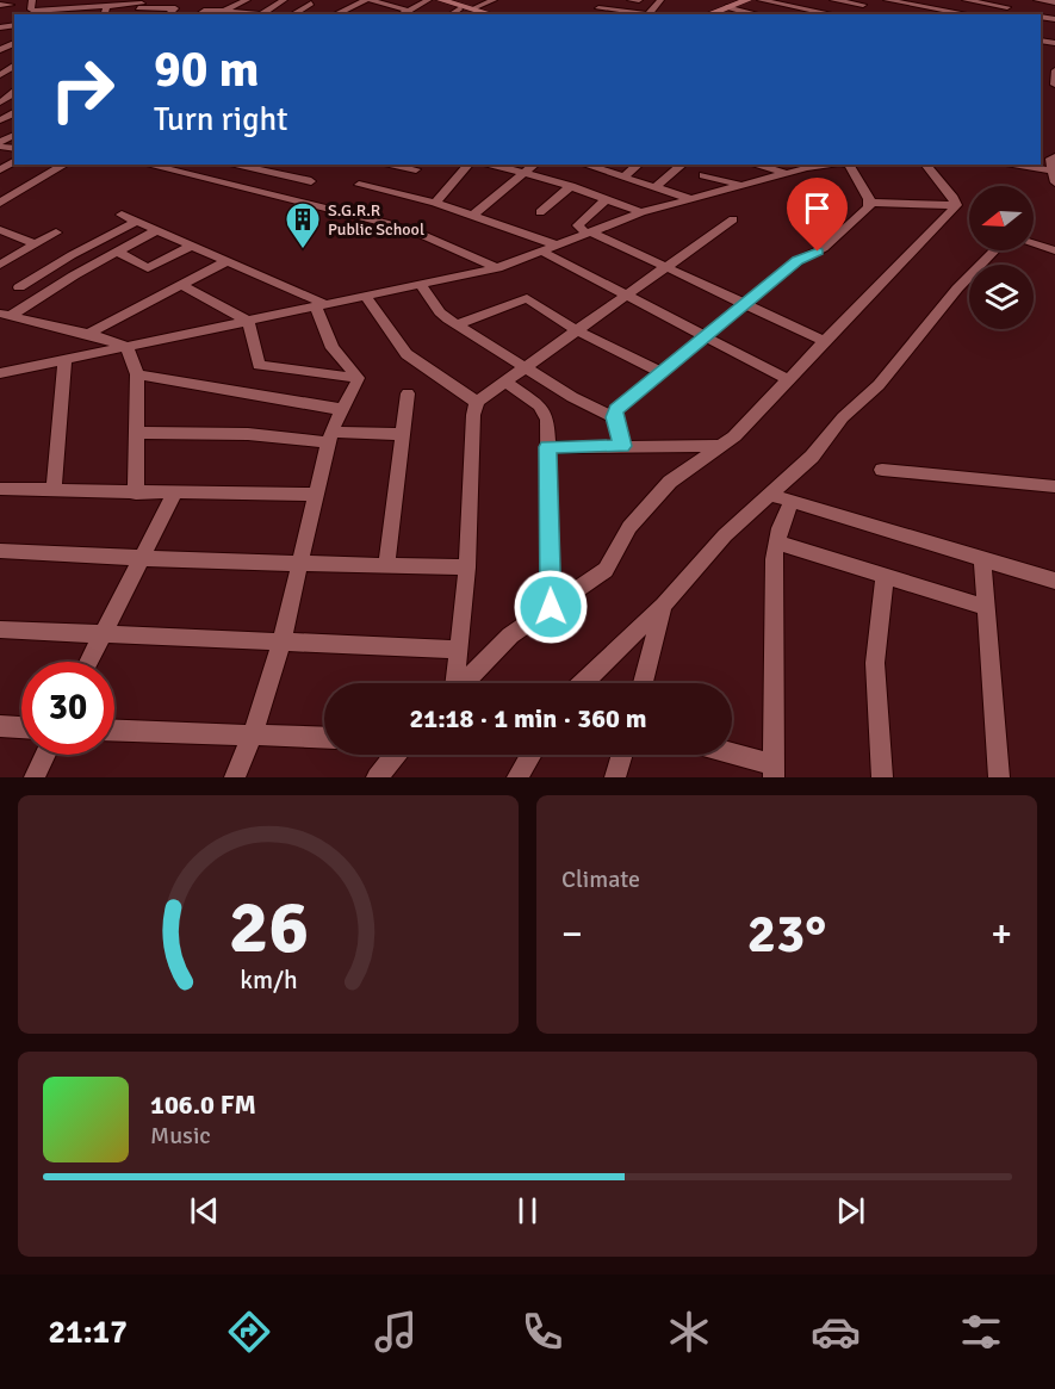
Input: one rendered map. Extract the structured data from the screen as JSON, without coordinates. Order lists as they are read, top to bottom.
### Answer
{
  "places": {
    "building": ["S.G.R.R Public School"]
  },
  "north": "left",
  "page": {
    "turn": ["90 m", "Turn right"],
    "limit": "30",
    "trip": "21:18 · 1 min · 360 m",
    "tile": "Climate",
    "heat": ["−", "23°", "+"],
    "song": ["106.0 FM", "Music"],
    "tabs": "21:17",
    "gauge": ["26", "km/h"]
  }
}
